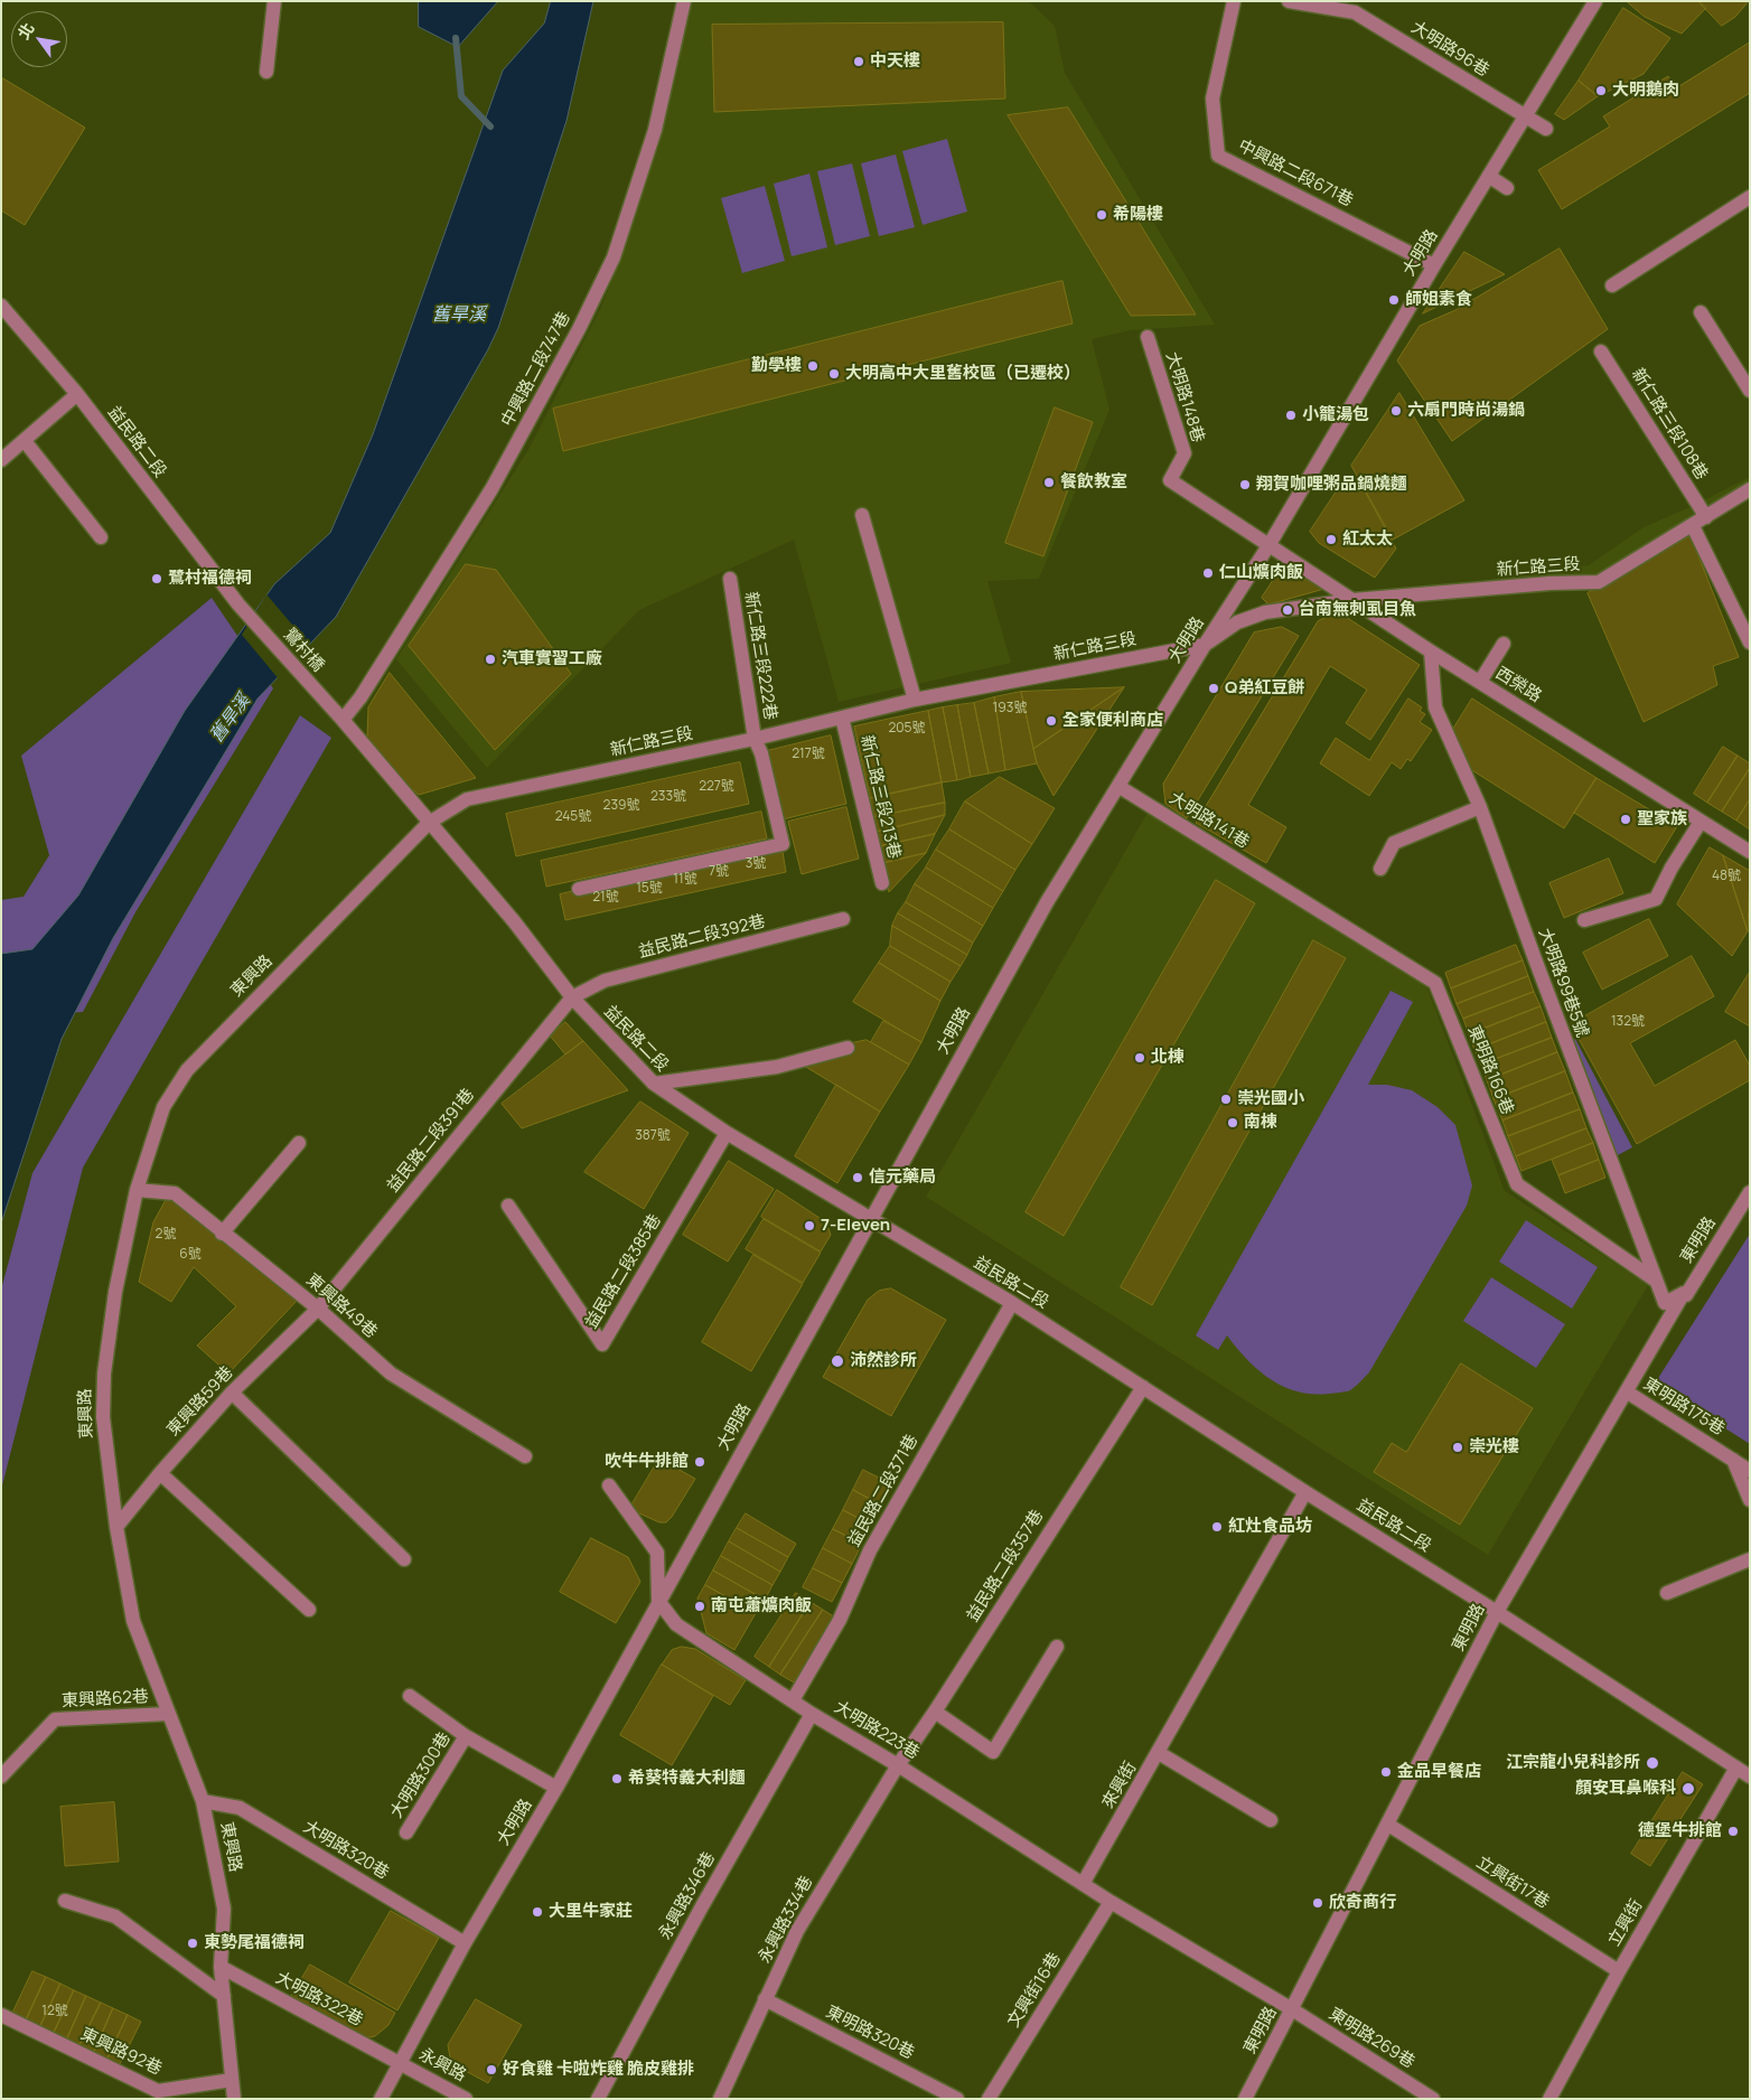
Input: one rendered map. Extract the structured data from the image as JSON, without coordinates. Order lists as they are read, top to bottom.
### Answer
{
  "streets": {
    "street": [
      "大明路96巷",
      "中興路二段671巷",
      "大明路",
      "中興路二段747巷",
      "大明路148巷",
      "新仁路三段108巷",
      "益民路二段",
      "新仁路三段",
      "鷺村橋",
      "新仁路三段222巷",
      "西榮路",
      "新仁路三段213巷",
      "大明路141巷",
      "益民路二段392巷",
      "東興路",
      "大明路99巷5號",
      "東明路166巷",
      "益民路二段391巷",
      "東明路",
      "益民路二段385巷",
      "東興路49巷",
      "東興路59巷",
      "東明路175巷",
      "益民路二段371巷",
      "益民路二段357巷",
      "東興路62巷",
      "大明路223巷",
      "大明路300巷",
      "來興街",
      "大明路320巷",
      "立興街17巷",
      "永興路346巷",
      "永興路334巷",
      "立興街",
      "文興街16巷",
      "大明路322巷",
      "東明路320巷",
      "東明路269巷",
      "東興路92巷",
      "永興路"
    ]
  },
  "crossings": [
    ["大明路96巷", "大明路"],
    ["中興路二段671巷", "大明路"],
    ["大明路", "大明路148巷"],
    ["大明路", "益民路二段"],
    ["大明路", "新仁路三段"],
    ["大明路", "西榮路"],
    ["大明路", "大明路141巷"],
    ["大明路", "大明路223巷"],
    ["大明路", "大明路300巷"],
    ["大明路", "大明路320巷"],
    ["大明路", "大明路322巷"],
    ["大明路", "永興路"],
    ["中興路二段747巷", "益民路二段"],
    ["中興路二段747巷", "鷺村橋"],
    ["大明路148巷", "西榮路"],
    ["新仁路三段108巷", "新仁路三段"],
    ["益民路二段", "新仁路三段"],
    ["益民路二段", "鷺村橋"],
    ["益民路二段", "益民路二段392巷"],
    ["益民路二段", "東興路"],
    ["益民路二段", "益民路二段391巷"],
    ["益民路二段", "東明路"],
    ["益民路二段", "益民路二段385巷"],
    ["益民路二段", "益民路二段371巷"],
    ["益民路二段", "益民路二段357巷"],
    ["益民路二段", "來興街"],
    ["益民路二段", "立興街"],
    ["新仁路三段", "新仁路三段222巷"],
    ["新仁路三段", "西榮路"],
    ["新仁路三段", "新仁路三段213巷"],
    ["新仁路三段", "東興路"],
    ["西榮路", "大明路99巷5號"],
    ["大明路141巷", "東明路166巷"],
    ["益民路二段392巷", "益民路二段391巷"],
    ["東興路", "東興路49巷"],
    ["東興路", "東興路59巷"],
    ["東興路", "東興路62巷"],
    ["東興路", "大明路320巷"],
    ["東興路", "大明路322巷"],
    ["東興路", "東興路92巷"],
    ["大明路99巷5號", "東明路166巷"],
    ["大明路99巷5號", "東明路"],
    ["益民路二段391巷", "東興路49巷"],
    ["益民路二段391巷", "東興路59巷"],
    ["東明路", "東明路175巷"],
    ["東明路", "立興街17巷"],
    ["東明路", "東明路269巷"],
    ["東興路49巷", "東興路59巷"],
    ["益民路二段371巷", "大明路223巷"],
    ["益民路二段357巷", "大明路223巷"],
    ["益民路二段357巷", "永興路334巷"],
    ["大明路223巷", "來興街"],
    ["大明路223巷", "永興路346巷"],
    ["大明路223巷", "永興路334巷"],
    ["立興街17巷", "立興街"],
    ["永興路334巷", "東明路320巷"],
    ["大明路322巷", "永興路"]
  ],
  "water": ["舊旱溪"],
  "places": [
    "中天樓",
    "大明鵝肉",
    "希陽樓",
    "師姐素食",
    "勤學樓",
    "大明高中大里舊校區（已遷校）",
    "六扇門時尚湯鍋",
    "小籠湯包",
    "餐飲教室",
    "翔賀咖哩粥品鍋燒麵",
    "紅太太",
    "仁山爌肉飯",
    "鷺村福德祠",
    "台南無刺虱目魚",
    "汽車實習工廠",
    "Q弟紅豆餅",
    "全家便利商店",
    "聖家族",
    "北棟",
    "崇光國小",
    "南棟",
    "信元藥局",
    "7-Eleven",
    "沛然診所",
    "崇光樓",
    "吹牛牛排館",
    "紅灶食品坊",
    "南屯蕭爌肉飯",
    "江宗龍小兒科診所",
    "金品早餐店",
    "希葵特義大利麵",
    "顏安耳鼻喉科",
    "德堡牛排館",
    "欣奇商行",
    "大里牛家莊",
    "東勢尾福德祠",
    "好食雞 卡啦炸雞 脆皮雞排"
  ],
  "house_numbers": [
    "193號",
    "205號",
    "217號",
    "227號",
    "233號",
    "239號",
    "245號",
    "3號",
    "7號",
    "48號",
    "11號",
    "15號",
    "21號",
    "132號",
    "387號",
    "2號",
    "6號",
    "12號"
  ],
  "north": "top left"
}
